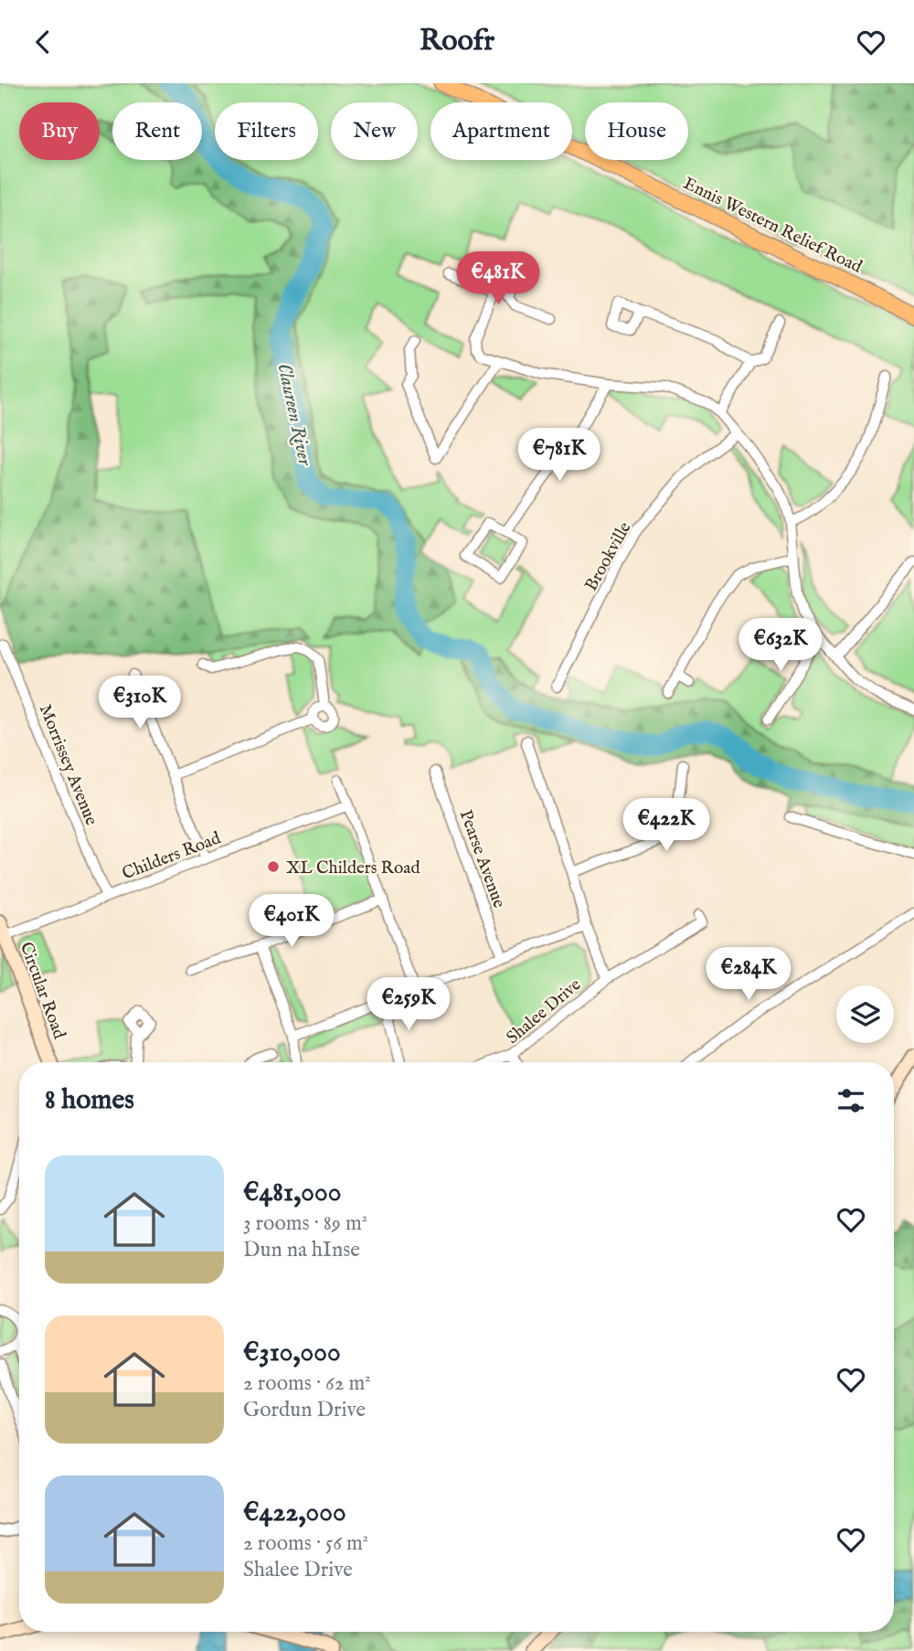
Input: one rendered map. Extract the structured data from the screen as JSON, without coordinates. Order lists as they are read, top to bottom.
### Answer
{
  "streets": {
    "main road": ["Ennis Western Relief Road", "Circular Road"],
    "street": [
      "Brookville",
      "Morrissey Avenue",
      "Childers Road",
      "Pearse Avenue",
      "Shalee Drive"
    ]
  },
  "crossings": [
    ["Morrissey Avenue", "Childers Road"],
    ["Childers Road", "Circular Road"]
  ],
  "water": ["Claureen River"],
  "places": ["XL Childers Road"],
  "page": {
    "header": "Roofr",
    "chip": [
      "Buy",
      "Rent",
      "Filters",
      "New",
      "Apartment",
      "House"
    ],
    "price": [
      "€481K",
      "€781K",
      "€632K",
      "€310K",
      "€422K",
      "€401K",
      "€284K",
      "€259K"
    ],
    "heading": "8 homes",
    "list": [
      {
        "name": "€481,000",
        "note": "3 rooms · 89 m² · Dun na hInse"
      },
      {
        "name": "€310,000",
        "note": "2 rooms · 62 m² · Gordun Drive"
      },
      {
        "name": "€422,000",
        "note": "2 rooms · 56 m² · Shalee Drive"
      }
    ]
  }
}
